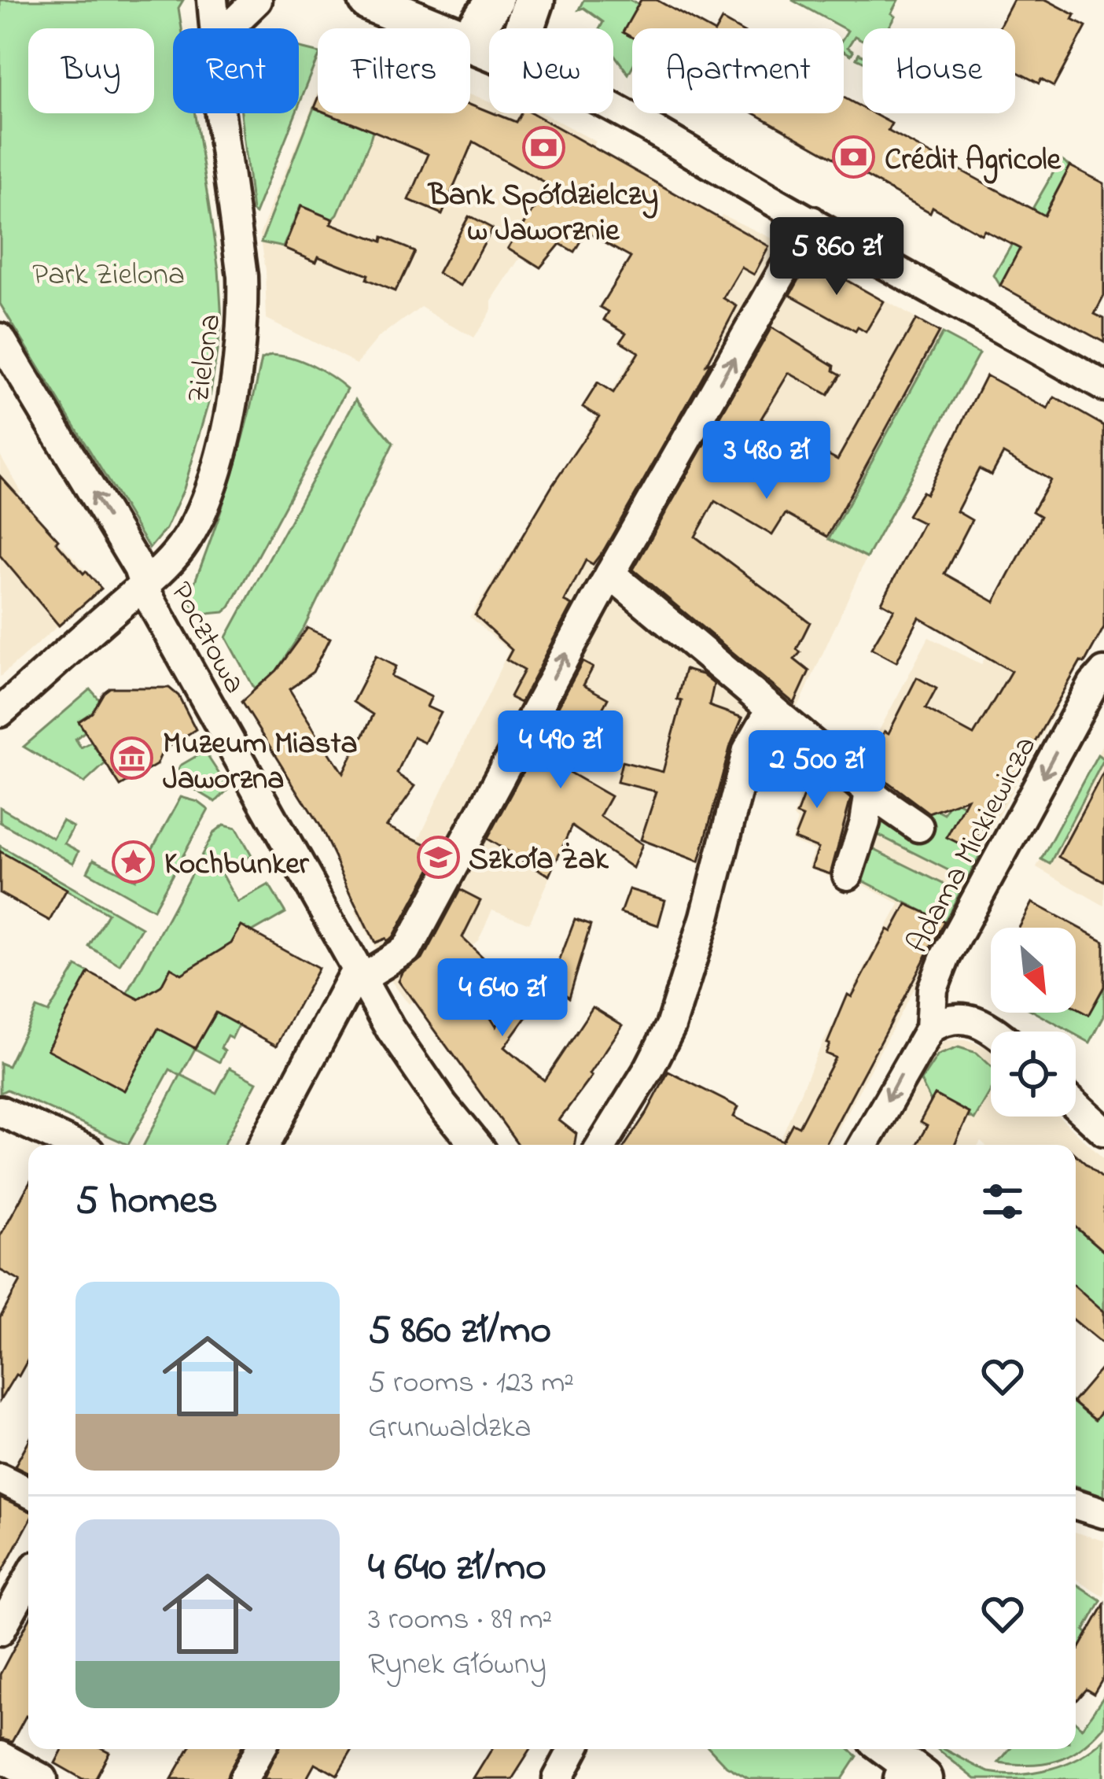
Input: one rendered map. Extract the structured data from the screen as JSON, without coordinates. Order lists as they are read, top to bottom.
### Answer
{
  "streets": {
    "street": ["Zielona", "Pocztowa", "Adama Mickiewicza"]
  },
  "crossings": [
    ["Zielona", "Pocztowa"]
  ],
  "parks": ["Park Zielona"],
  "places": {
    "bank": ["Bank Spółdzielczy w Jaworznie", "Crédit Agricole"],
    "museum": ["Muzeum Miasta Jaworzna"],
    "school or university": ["Szkoła Żak"],
    "place": ["Kochbunker"]
  },
  "north": "bottom right",
  "page": {
    "chip": [
      "Buy",
      "Rent",
      "Filters",
      "New",
      "Apartment",
      "House"
    ],
    "price": [
      "5 860 zł",
      "3 480 zł",
      "4 490 zł",
      "2 500 zł",
      "4 640 zł"
    ],
    "heading": "5 homes",
    "list": [
      {
        "name": "5 860 zł/mo",
        "note": "5 rooms · 123 m² · Grunwaldzka"
      },
      {
        "name": "4 640 zł/mo",
        "note": "3 rooms · 89 m² · Rynek Główny"
      }
    ]
  }
}
